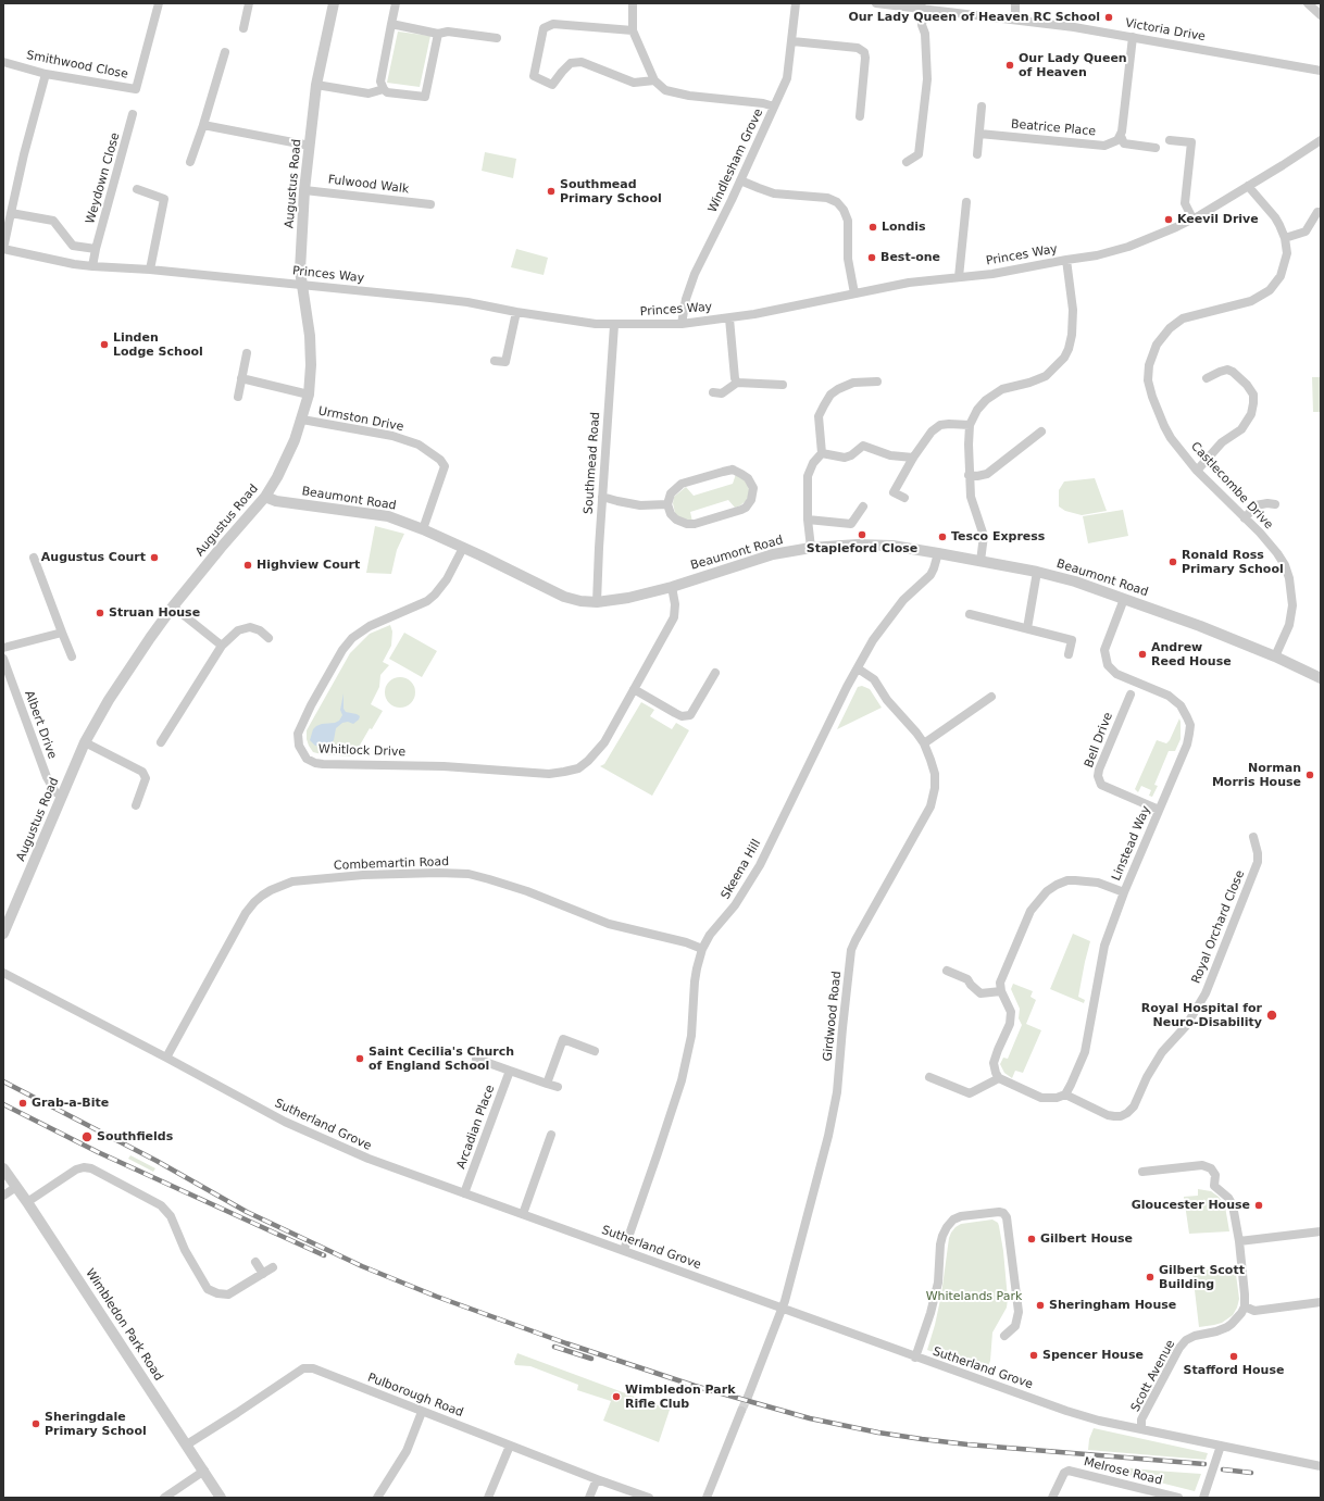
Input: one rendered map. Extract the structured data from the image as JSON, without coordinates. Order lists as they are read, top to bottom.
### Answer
{
  "streets": {
    "street": [
      "Victoria Drive",
      "Smithwood Close",
      "Beatrice Place",
      "Windlesham Grove",
      "Weydown Close",
      "Augustus Road",
      "Fulwood Walk",
      "Princes Way",
      "Urmston Drive",
      "Southmead Road",
      "Castlecombe Drive",
      "Beaumont Road",
      "Albert Drive",
      "Bell Drive",
      "Whitlock Drive",
      "Linstead Way",
      "Combemartin Road",
      "Skeena Hill",
      "Royal Orchard Close",
      "Girdwood Road",
      "Sutherland Grove",
      "Arcadian Place",
      "Wimbledon Park Road",
      "Scott Avenue",
      "Pulborough Road",
      "Melrose Road"
    ]
  },
  "crossings": [
    ["Windlesham Grove", "Princes Way"],
    ["Weydown Close", "Princes Way"],
    ["Augustus Road", "Fulwood Walk"],
    ["Augustus Road", "Princes Way"],
    ["Augustus Road", "Urmston Drive"],
    ["Augustus Road", "Beaumont Road"],
    ["Augustus Road", "Albert Drive"],
    ["Princes Way", "Southmead Road"],
    ["Princes Way", "Castlecombe Drive"],
    ["Urmston Drive", "Beaumont Road"],
    ["Southmead Road", "Beaumont Road"],
    ["Castlecombe Drive", "Beaumont Road"],
    ["Beaumont Road", "Whitlock Drive"],
    ["Beaumont Road", "Linstead Way"],
    ["Beaumont Road", "Skeena Hill"],
    ["Bell Drive", "Linstead Way"],
    ["Linstead Way", "Royal Orchard Close"],
    ["Combemartin Road", "Skeena Hill"],
    ["Combemartin Road", "Sutherland Grove"],
    ["Skeena Hill", "Girdwood Road"],
    ["Skeena Hill", "Sutherland Grove"],
    ["Girdwood Road", "Sutherland Grove"],
    ["Sutherland Grove", "Arcadian Place"],
    ["Sutherland Grove", "Scott Avenue"],
    ["Wimbledon Park Road", "Pulborough Road"]
  ],
  "parks": ["Whitelands Park"],
  "places": [
    "Our Lady Queen of Heaven RC School",
    "Our Lady Queen of Heaven",
    "Southmead Primary School",
    "Keevil Drive",
    "Londis",
    "Best-one",
    "Linden Lodge School",
    "Stapleford Close",
    "Tesco Express",
    "Augustus Court",
    "Ronald Ross Primary School",
    "Highview Court",
    "Struan House",
    "Andrew Reed House",
    "Norman Morris House",
    "Royal Hospital for Neuro-Disability",
    "Saint Cecilia's Church of England School",
    "Grab-a-Bite",
    "Southfields",
    "Gloucester House",
    "Gilbert House",
    "Gilbert Scott Building",
    "Sheringham House",
    "Spencer House",
    "Stafford House",
    "Wimbledon Park Rifle Club",
    "Sheringdale Primary School"
  ]
}
